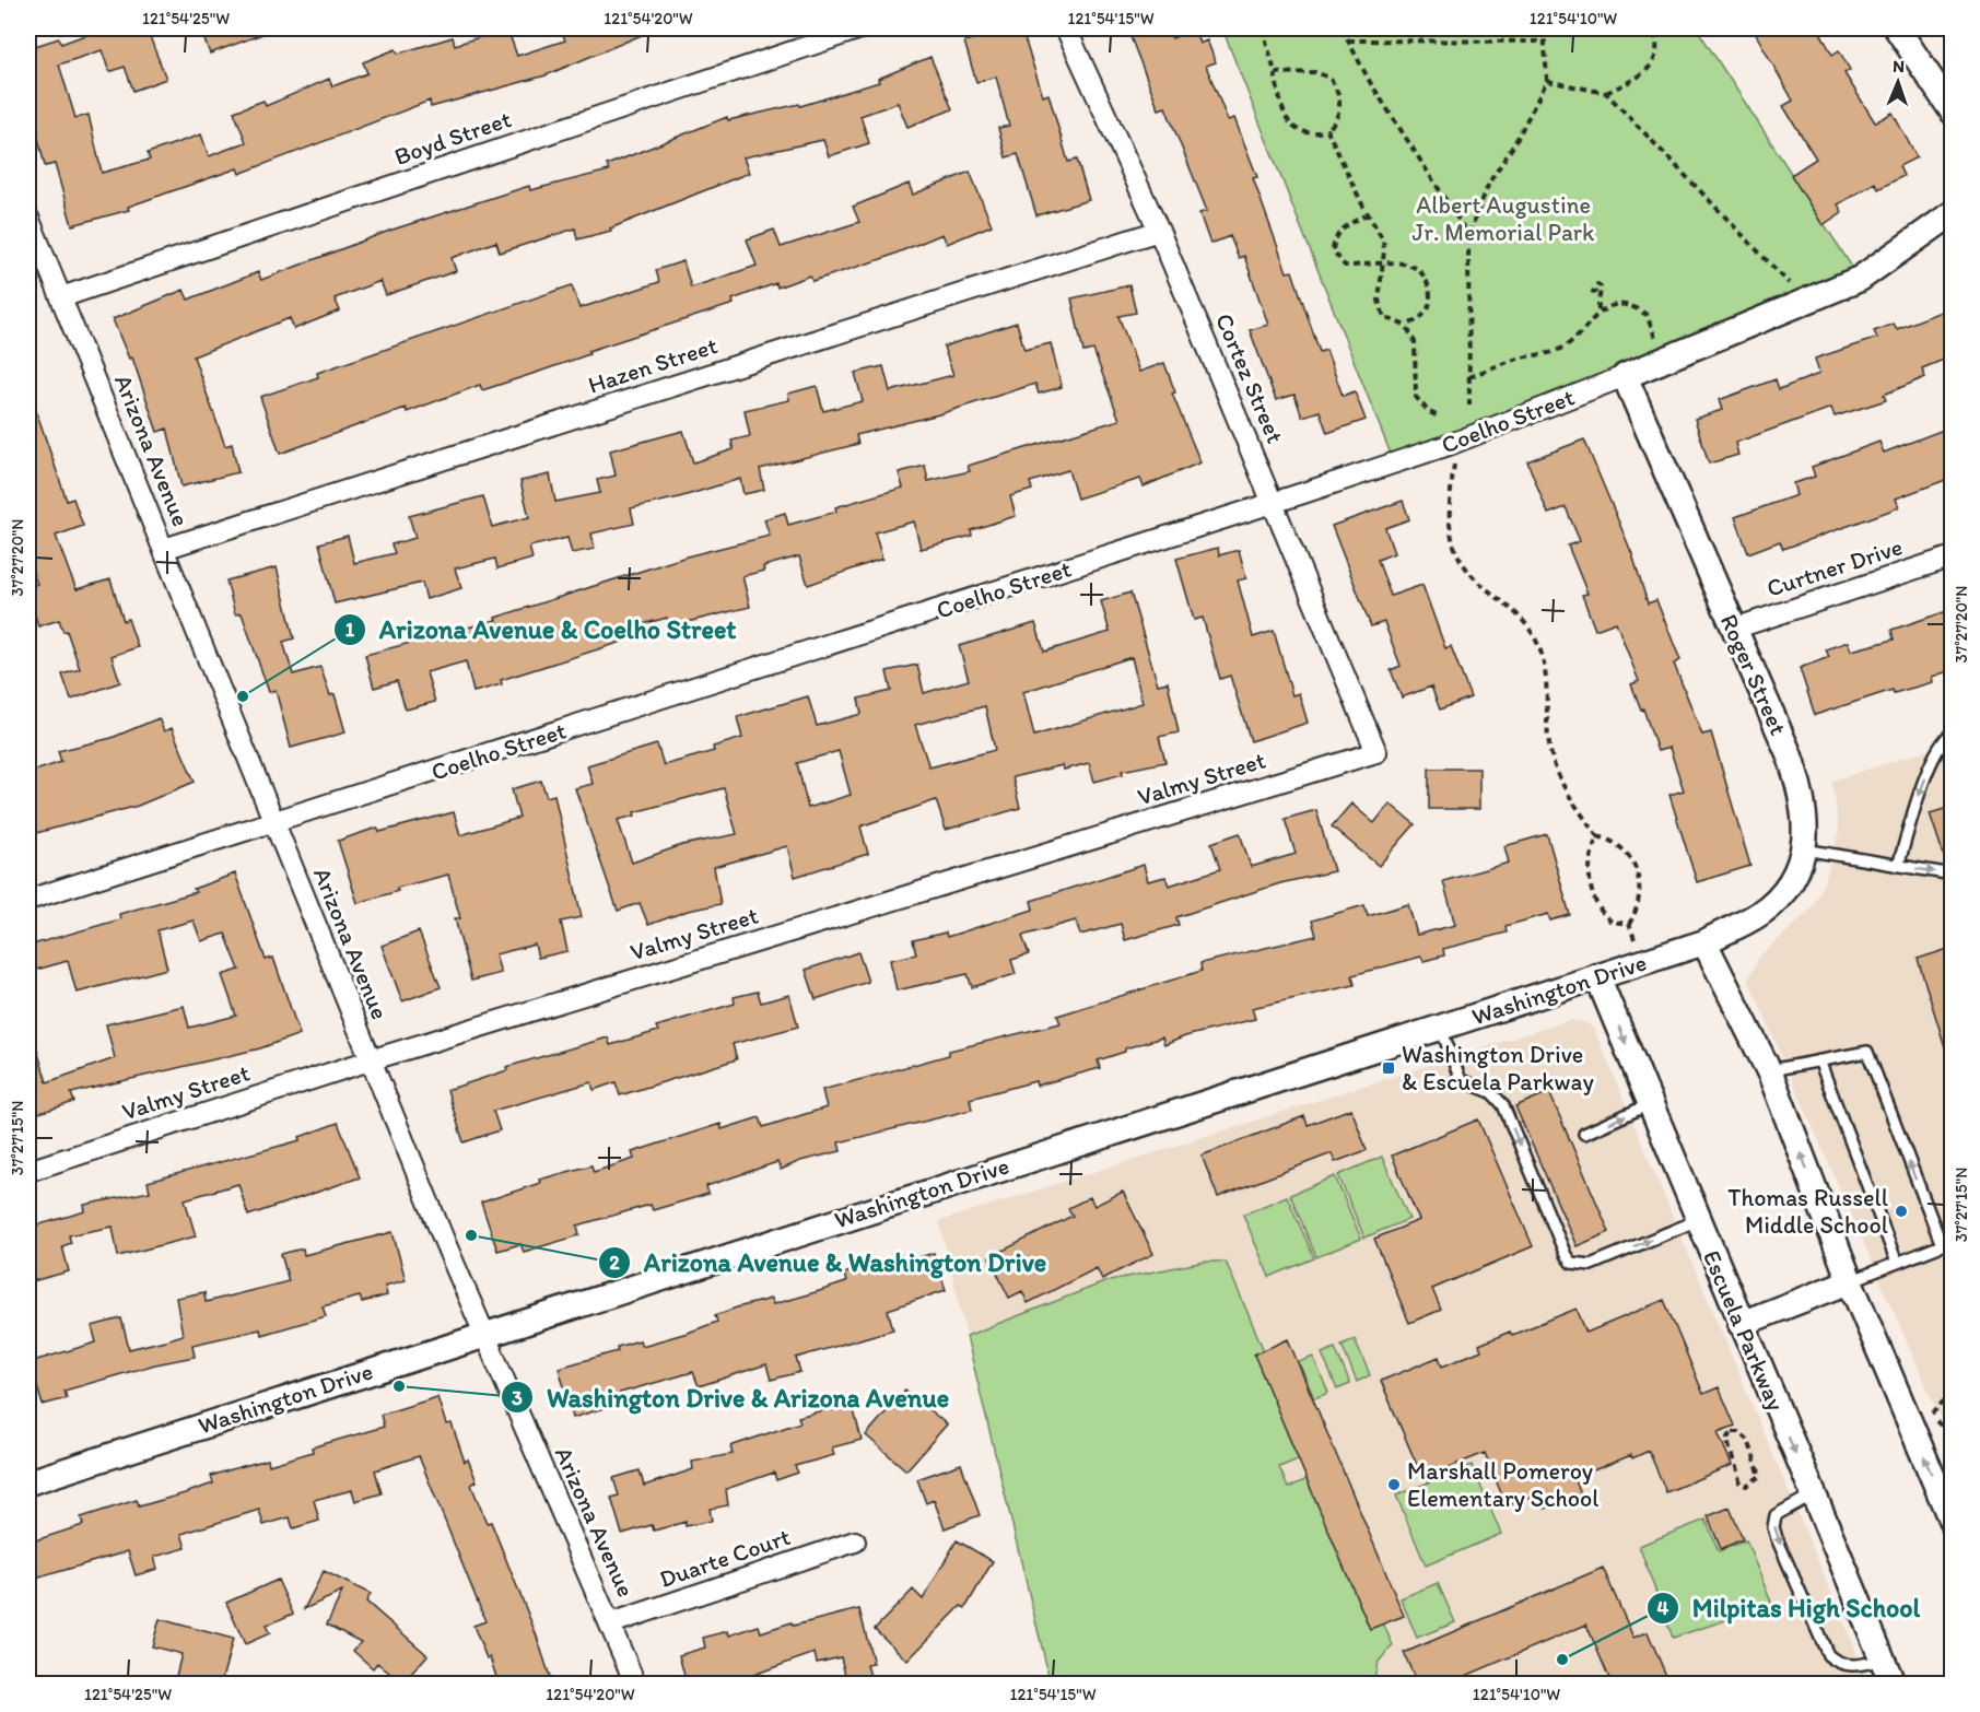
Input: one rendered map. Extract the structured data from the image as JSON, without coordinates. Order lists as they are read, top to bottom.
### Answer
{
  "streets": {
    "street": [
      "Boyd Street",
      "Hazen Street",
      "Cortez Street",
      "Coelho Street",
      "Arizona Avenue",
      "Curtner Drive",
      "Roger Street",
      "Valmy Street",
      "Washington Drive",
      "Escuela Parkway",
      "Duarte Court"
    ]
  },
  "crossings": [
    ["Boyd Street", "Arizona Avenue"],
    ["Hazen Street", "Cortez Street"],
    ["Hazen Street", "Arizona Avenue"],
    ["Cortez Street", "Coelho Street"],
    ["Cortez Street", "Valmy Street"],
    ["Coelho Street", "Arizona Avenue"],
    ["Coelho Street", "Roger Street"],
    ["Arizona Avenue", "Valmy Street"],
    ["Arizona Avenue", "Washington Drive"],
    ["Arizona Avenue", "Duarte Court"],
    ["Curtner Drive", "Roger Street"],
    ["Roger Street", "Washington Drive"],
    ["Washington Drive", "Escuela Parkway"]
  ],
  "parks": ["Albert Augustine Jr. Memorial Park"],
  "places": {
    "other": [
      "Arizona Avenue & Coelho Street",
      "Thomas Russell Middle School",
      "Arizona Avenue & Washington Drive",
      "Washington Drive & Arizona Avenue",
      "Marshall Pomeroy Elementary School",
      "Milpitas High School"
    ],
    "transit": ["Washington Drive & Escuela Parkway"]
  },
  "north": "top",
  "coordinates": [
    "121°54'25\"W",
    "121°54'20\"W",
    "121°54'15\"W",
    "121°54'10\"W",
    "37°27'20\"N",
    "37°27'15\"N"
  ]
}
